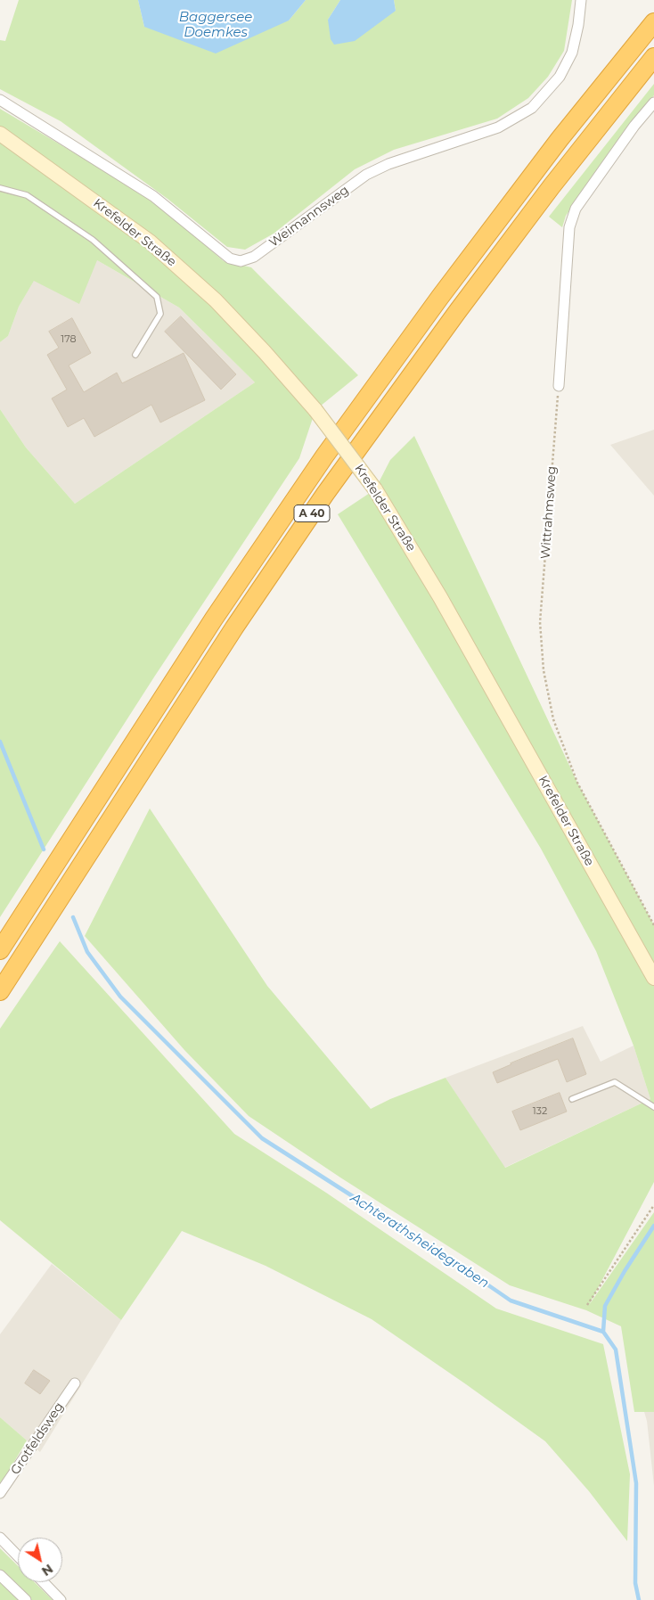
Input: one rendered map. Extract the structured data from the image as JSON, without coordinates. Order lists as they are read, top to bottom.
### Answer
{
  "streets": {
    "highway": ["A 40"],
    "main road": ["Krefelder Straße"],
    "street": ["Weimannsweg", "Grotfeldsweg"],
    "path": ["Wittrahmsweg"]
  },
  "water": ["Baggersee Doemkes", "Achterathsheidegraben"],
  "house_numbers": ["178", "132"],
  "north": "bottom right"
}
